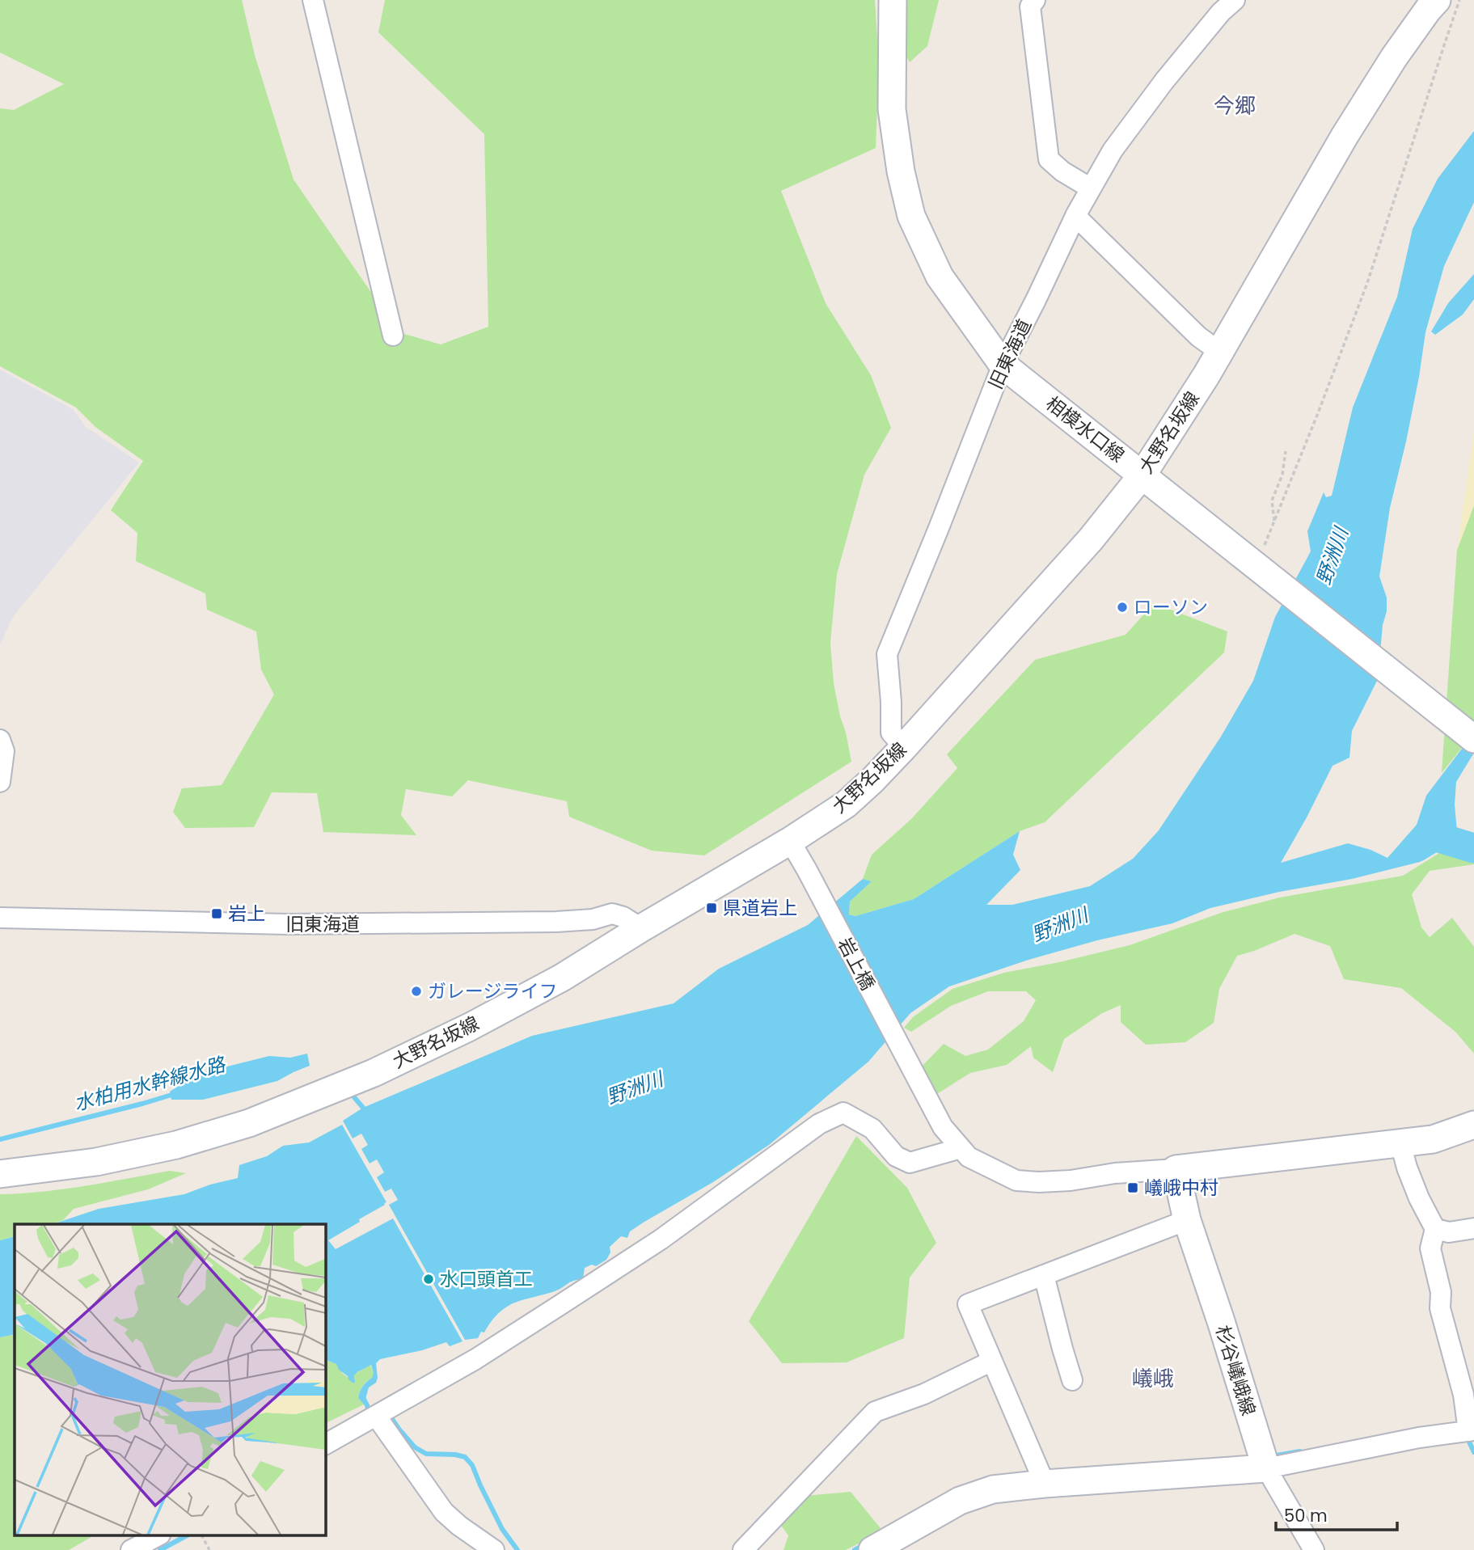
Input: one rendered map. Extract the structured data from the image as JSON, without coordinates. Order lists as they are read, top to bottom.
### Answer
{
  "streets": {
    "main road": ["相模水口線", "大野名坂線", "杉谷嶬峨線"],
    "street": ["旧東海道", "岩上橋"]
  },
  "crossings": [
    ["旧東海道", "相模水口線"],
    ["旧東海道", "大野名坂線"],
    ["相模水口線", "大野名坂線"],
    ["大野名坂線", "岩上橋"],
    ["岩上橋", "杉谷嶬峨線"]
  ],
  "districts": ["今郷", "嶬峨"],
  "water": ["野洲川", "水柏用水幹線水路"],
  "places": {
    "other": ["ローソン", "ガレージライフ", "水口頭首工"],
    "transit": ["県道岩上", "岩上", "嶬峨中村"]
  },
  "scale_bar": "50 m"
}
